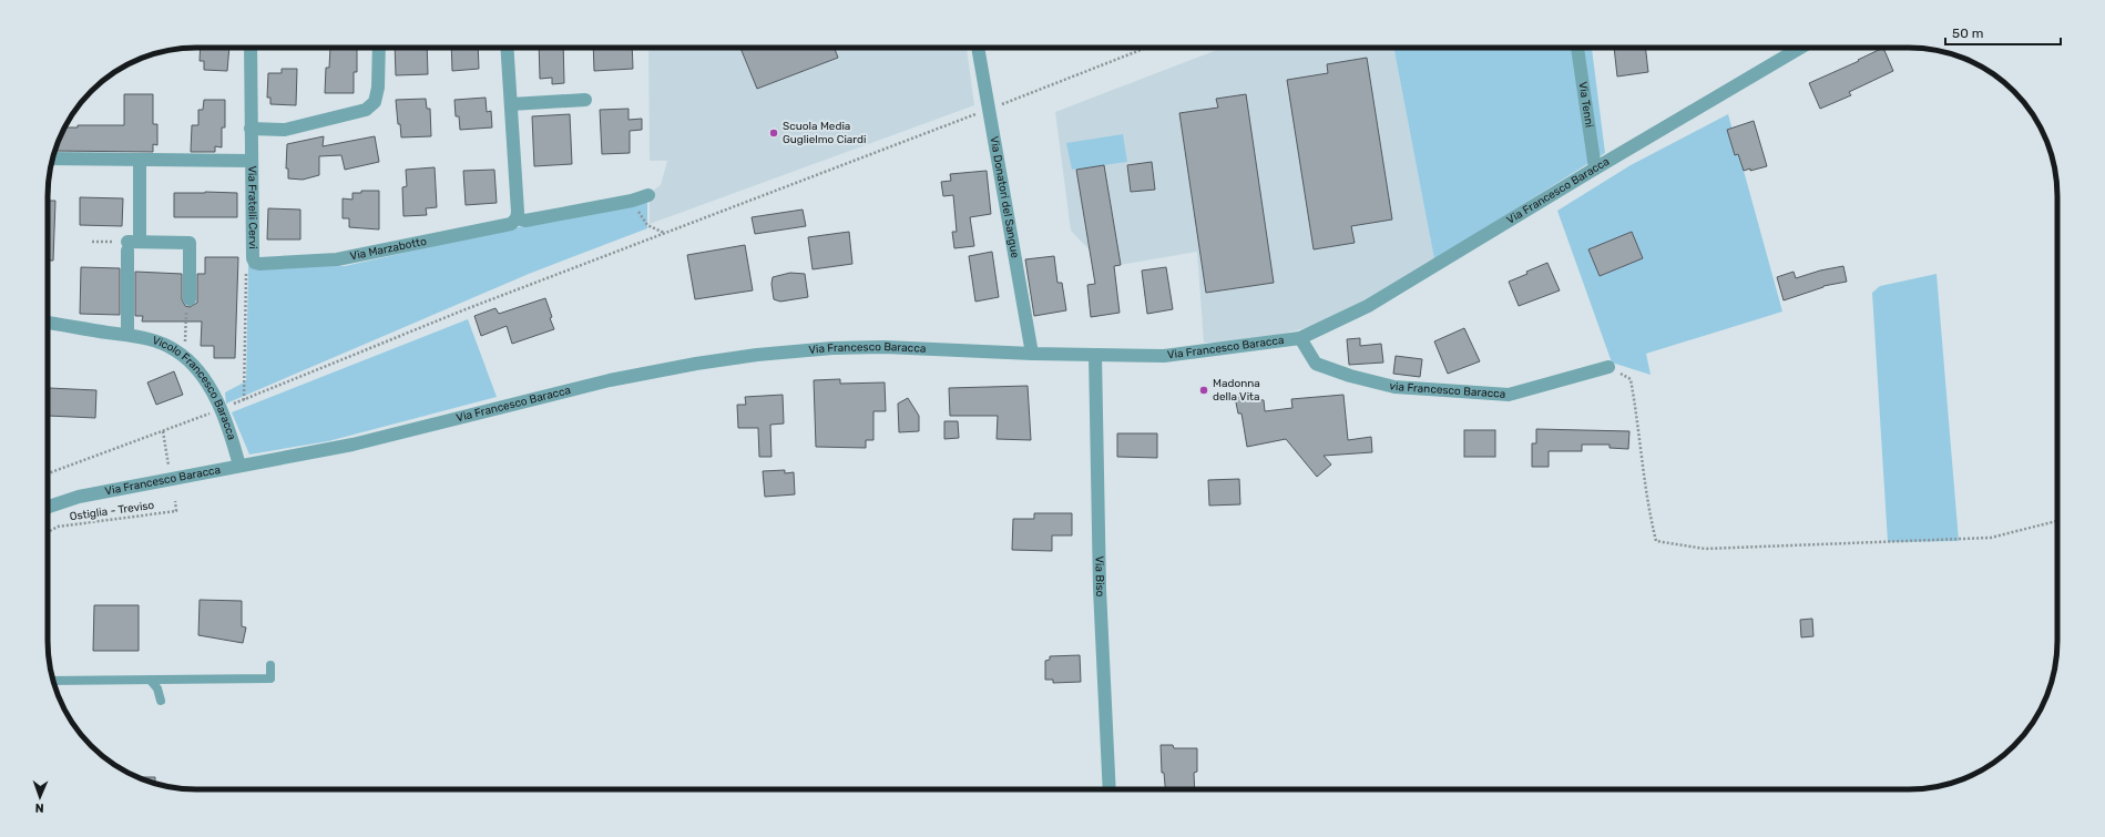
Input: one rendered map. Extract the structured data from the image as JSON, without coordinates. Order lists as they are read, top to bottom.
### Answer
{
  "streets": {
    "street": [
      "Via Tenni",
      "Via Francesco Baracca",
      "Via Donatori del Sangue",
      "Via Fratelli Cervi",
      "Via Marzabotto",
      "via Francesco Baracca",
      "Vicolo Francesco Baracca",
      "Via Biso"
    ],
    "path": ["Ostiglia - Treviso"]
  },
  "crossings": [
    ["Via Tenni", "Via Francesco Baracca"],
    ["Via Francesco Baracca", "Via Donatori del Sangue"],
    ["Via Francesco Baracca", "via Francesco Baracca"],
    ["Via Francesco Baracca", "Vicolo Francesco Baracca"],
    ["Via Francesco Baracca", "Via Biso"],
    ["Via Fratelli Cervi", "Via Marzabotto"]
  ],
  "places": ["Scuola Media Guglielmo Ciardi", "Madonna della Vita"],
  "scale_bar": "50 m",
  "north": "bottom"
}
